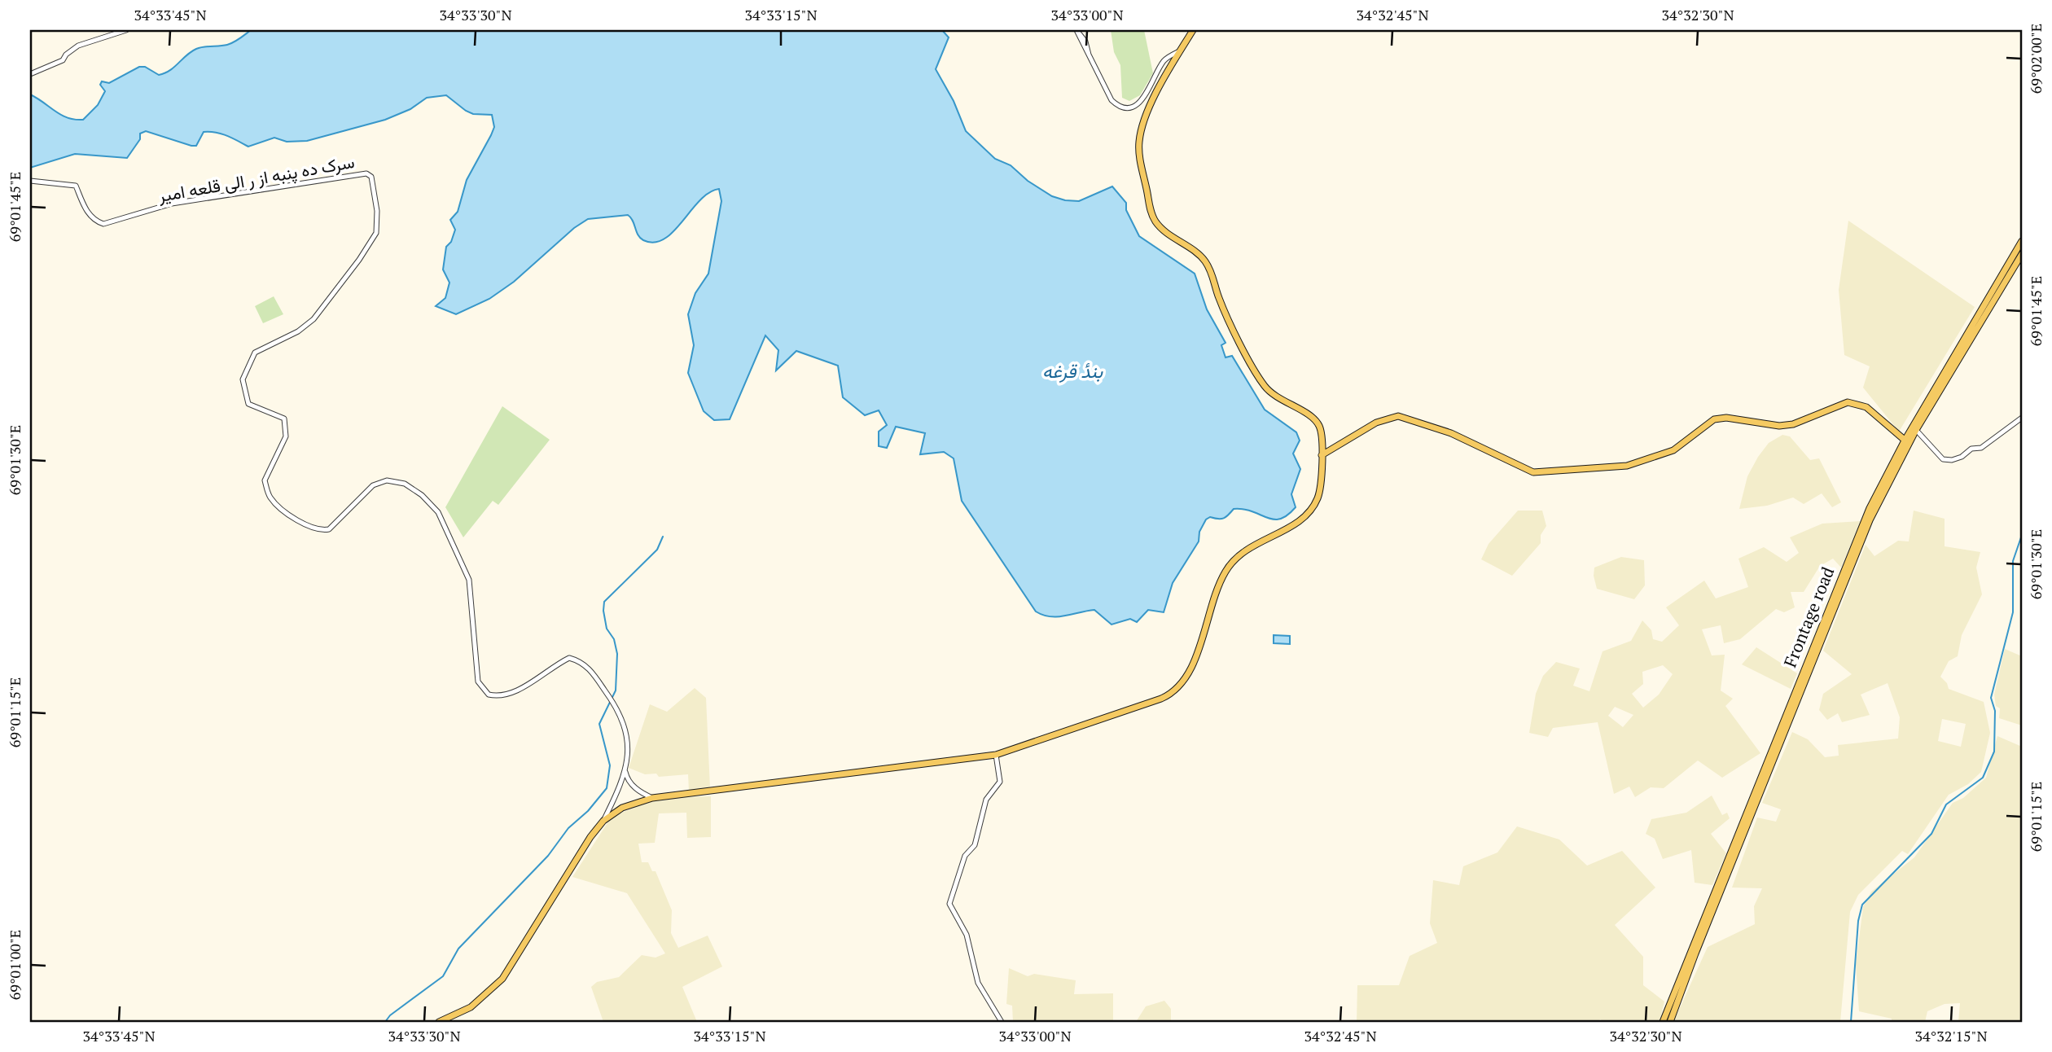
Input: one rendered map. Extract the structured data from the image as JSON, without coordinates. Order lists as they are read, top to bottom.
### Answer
{
  "streets": {
    "main road": ["Frontage road"],
    "street": ["سرک ده پنبه از ر الی قلعه امیر"]
  },
  "water": ["بندٔ قرغه"],
  "coordinates": [
    "34°33'45\"N",
    "34°33'30\"N",
    "34°33'15\"N",
    "34°33'00\"N",
    "34°32'45\"N",
    "34°32'30\"N",
    "69°02'00\"E",
    "69°01'45\"E",
    "69°01'30\"E",
    "69°01'15\"E",
    "69°01'00\"E",
    "34°32'15\"N"
  ]
}
